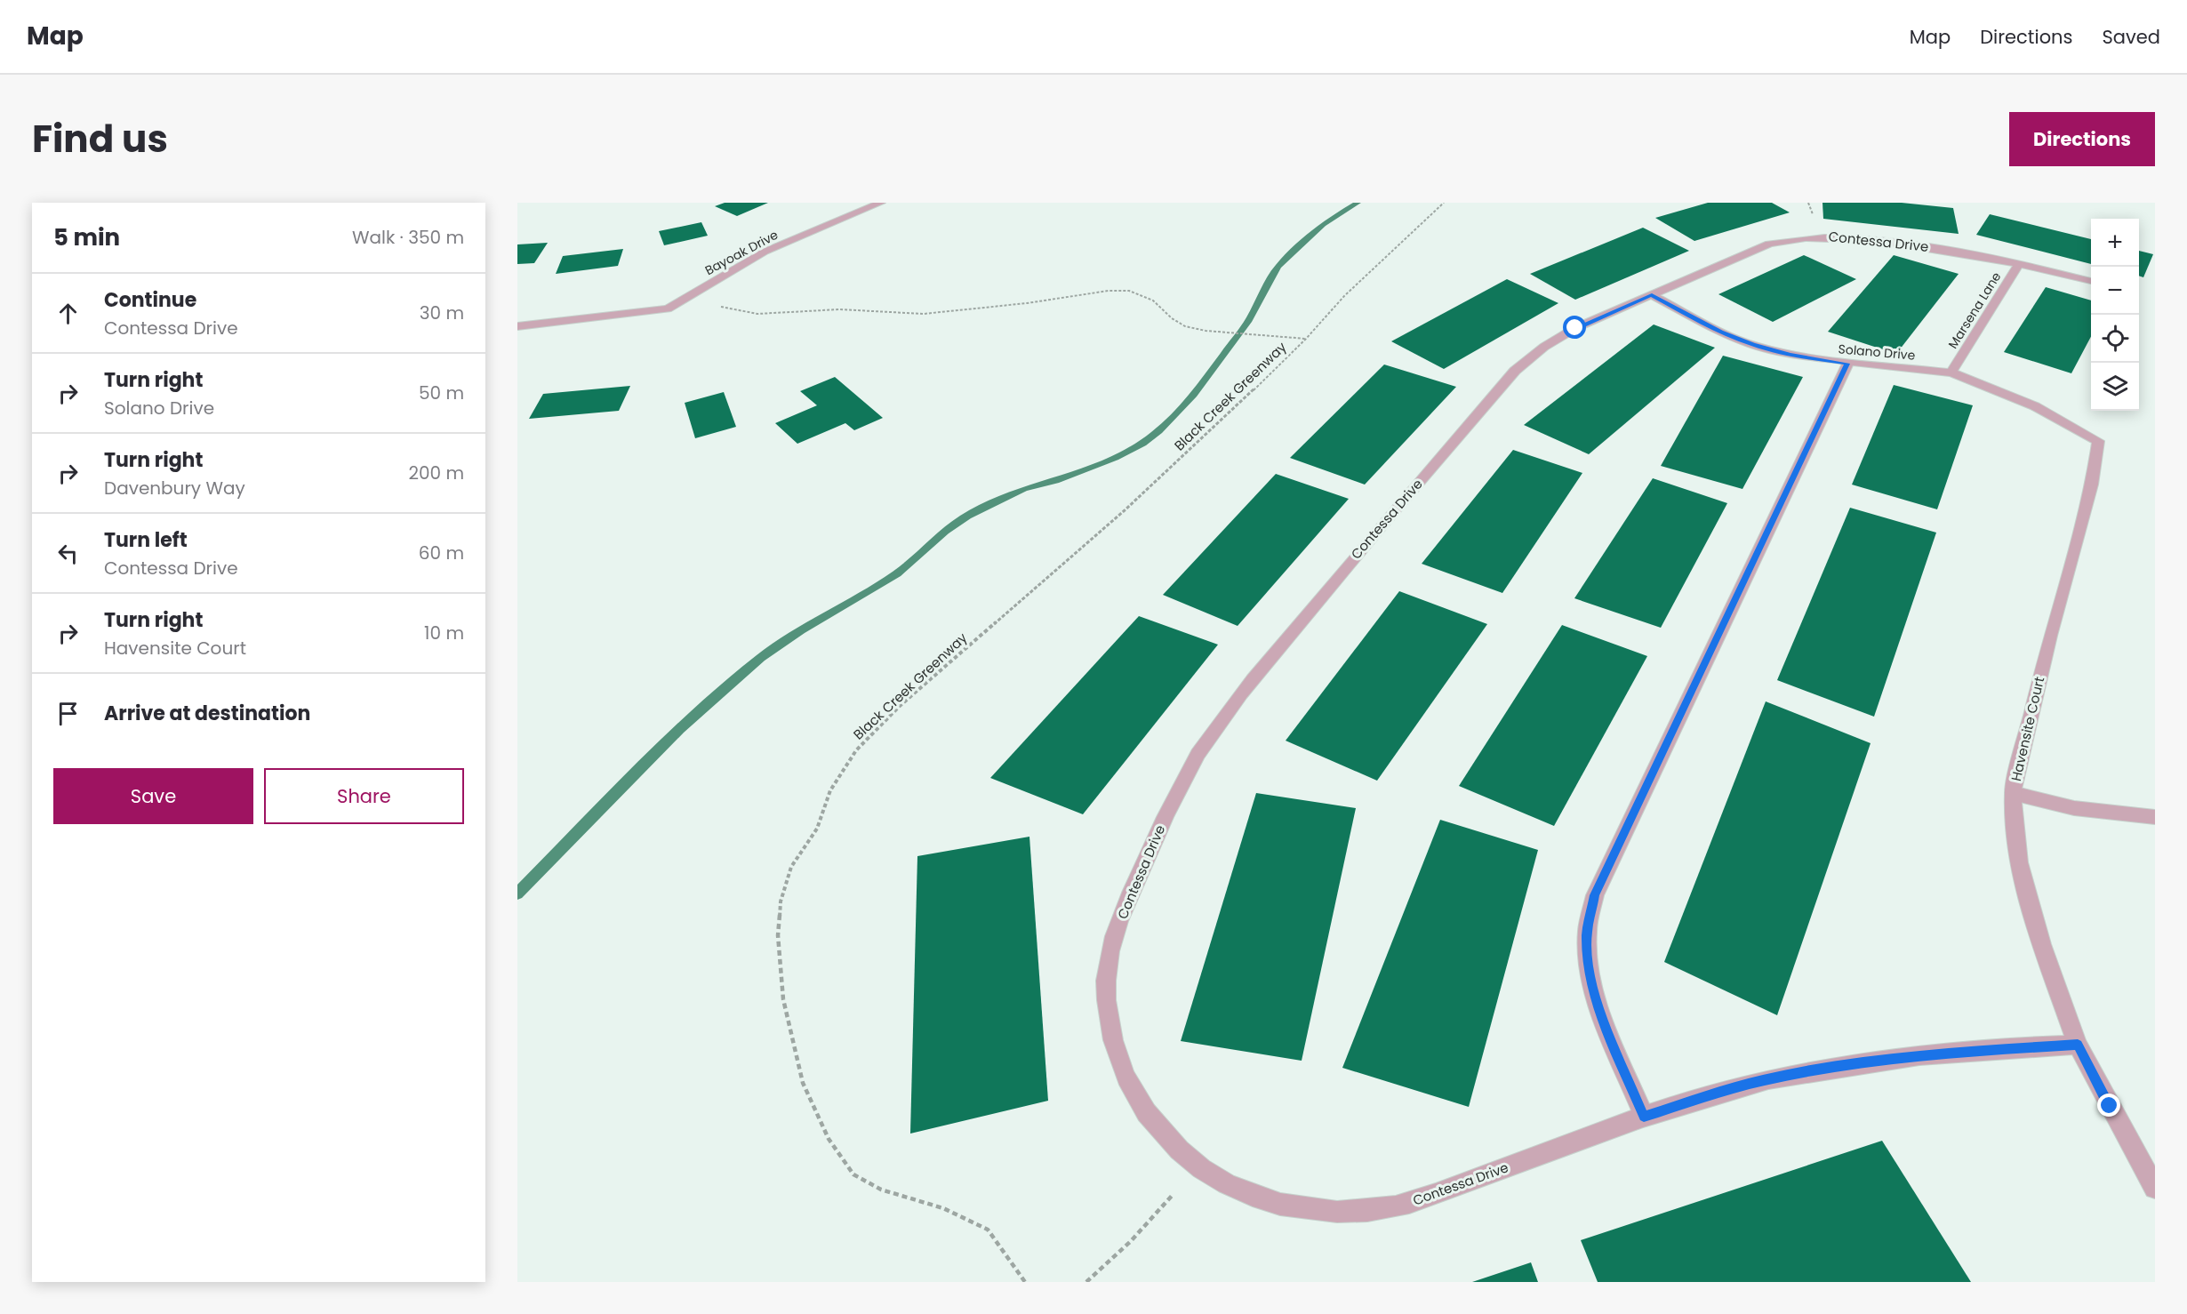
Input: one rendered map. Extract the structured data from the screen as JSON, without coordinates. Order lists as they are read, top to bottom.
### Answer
{
  "streets": {
    "street": [
      "Contessa Drive",
      "Bayoak Drive",
      "Marsena Lane",
      "Solano Drive",
      "Havensite Court"
    ],
    "path": ["Black Creek Greenway"]
  },
  "crossings": [
    ["Contessa Drive", "Marsena Lane"],
    ["Contessa Drive", "Solano Drive"],
    ["Contessa Drive", "Havensite Court"],
    ["Marsena Lane", "Solano Drive"],
    ["Solano Drive", "Havensite Court"]
  ],
  "page": {
    "header": "Map",
    "nav": ["Map", "Directions", "Saved"],
    "title": "Find us",
    "buttons": [
      "Directions",
      ["Save", "Share"]
    ],
    "heading": ["5 min", "Walk · 350 m"],
    "map_buttons": ["+", "−"],
    "list": [
      ["Continue", "Contessa Drive", "30 m"],
      ["Turn right", "Solano Drive", "50 m"],
      ["Turn right", "Davenbury Way", "200 m"],
      ["Turn left", "Contessa Drive", "60 m"],
      ["Turn right", "Havensite Court", "10 m"],
      "Arrive at destination"
    ]
  }
}
